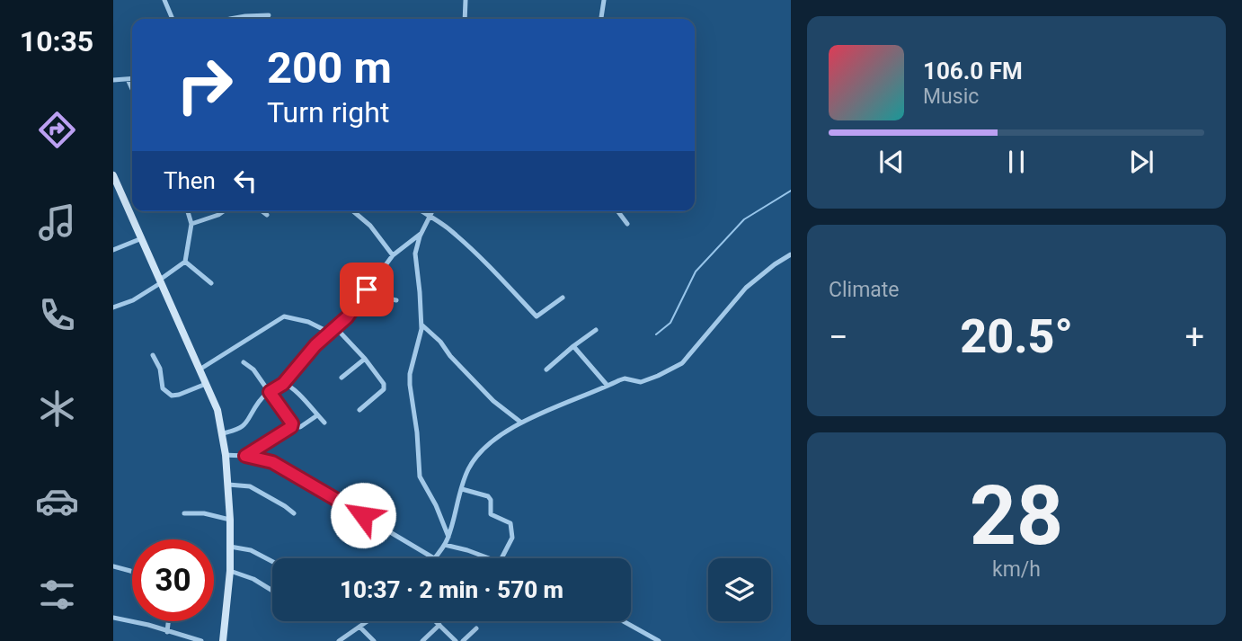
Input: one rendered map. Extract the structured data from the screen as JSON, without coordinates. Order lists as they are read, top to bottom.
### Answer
{
  "page": {
    "tabs": "10:35",
    "turn": ["200 m", "Turn right"],
    "song": ["106.0 FM", "Music"],
    "then": "Then",
    "tile": [
      "Climate",
      ["28", "km/h"]
    ],
    "heat": ["−", "20.5°", "+"],
    "limit": "30",
    "trip": "10:37 · 2 min · 570 m"
  }
}
